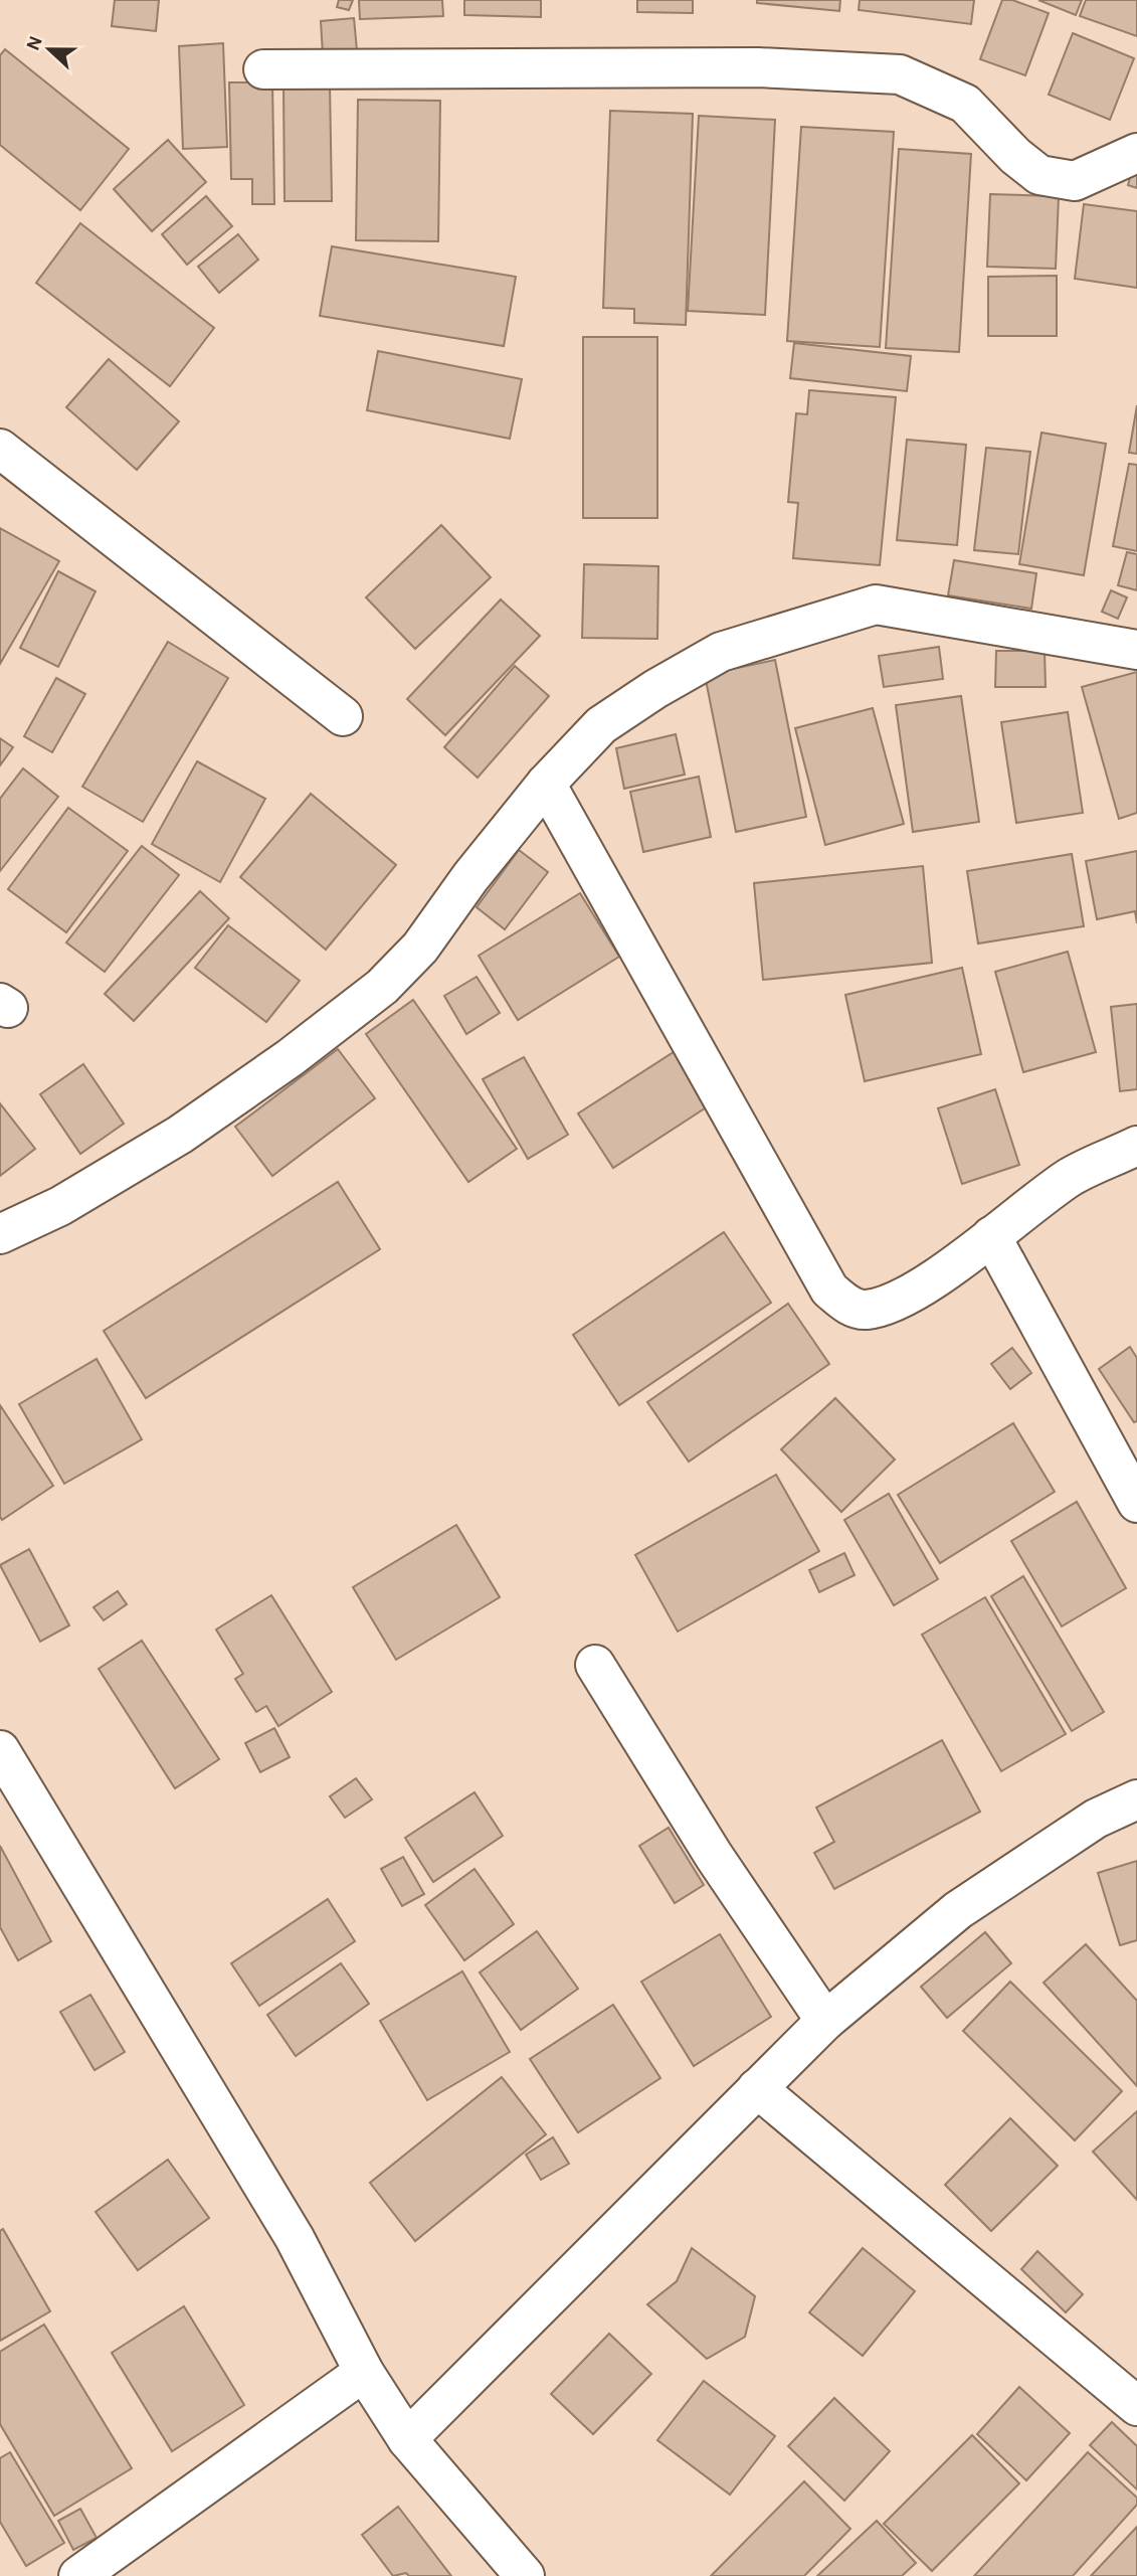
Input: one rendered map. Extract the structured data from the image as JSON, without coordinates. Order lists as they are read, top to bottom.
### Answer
{
  "north": "left"
}
